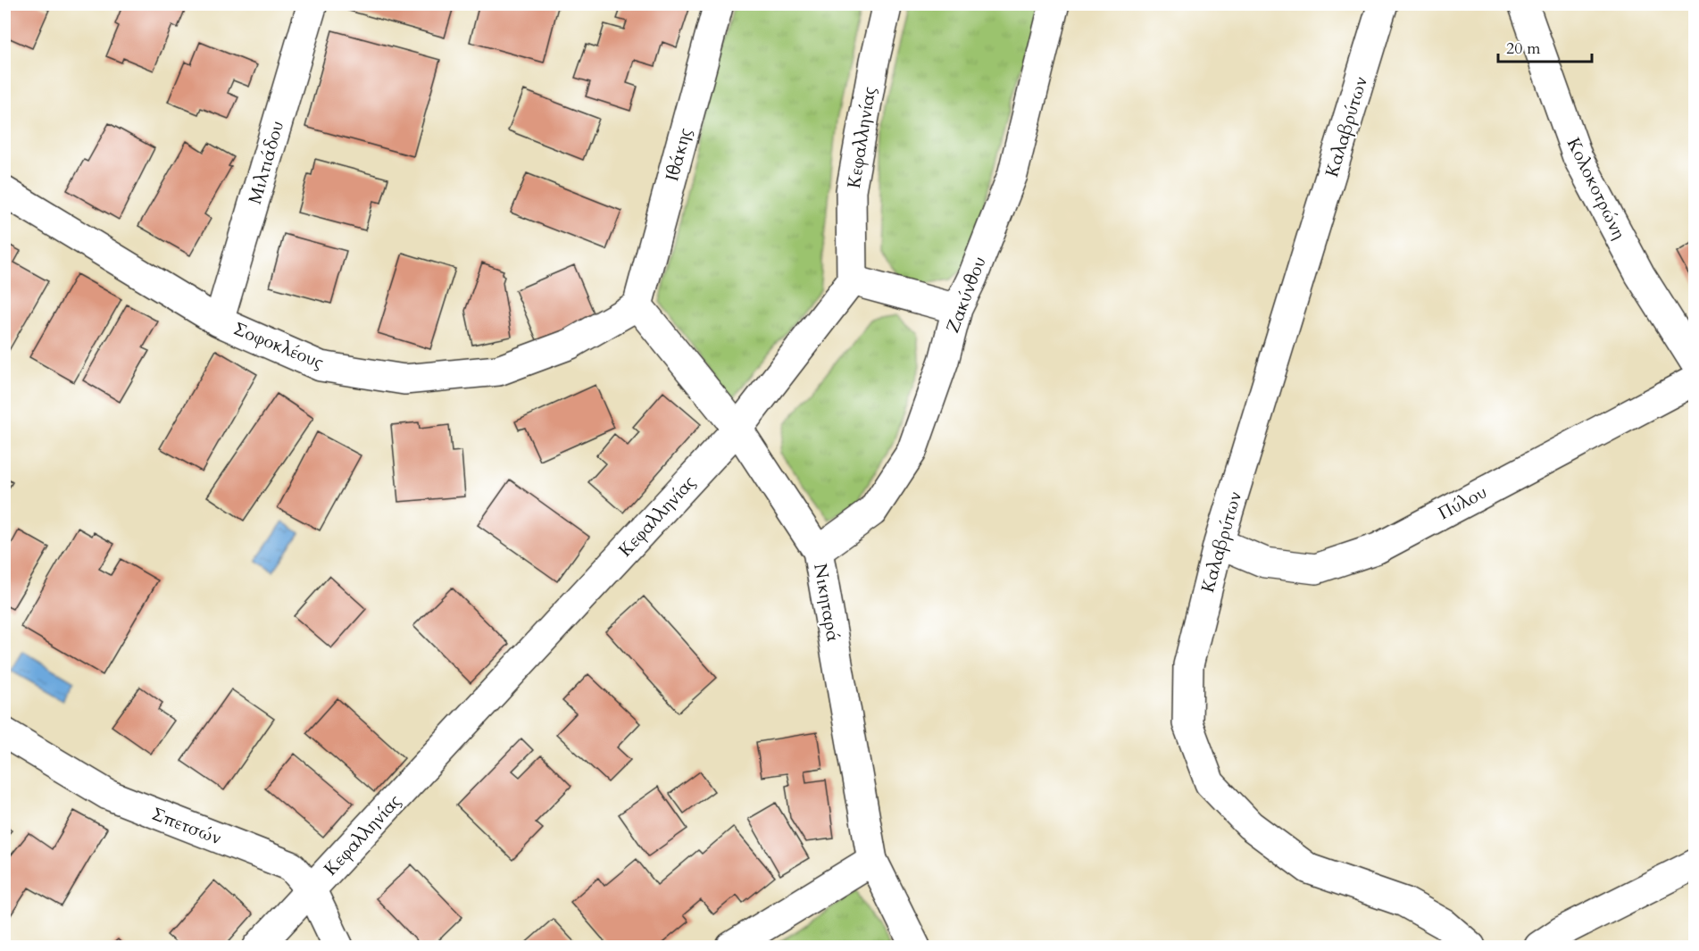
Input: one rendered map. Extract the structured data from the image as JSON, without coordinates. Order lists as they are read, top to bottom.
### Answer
{
  "streets": {
    "street": [
      "Καλαβρύτων",
      "Κεφαλληνίας",
      "Ιθάκης",
      "Μιλτιάδου",
      "Κολοκοτρώνη",
      "Ζακύνθου",
      "Σοφοκλέους",
      "Πύλου",
      "Νικηταρά",
      "Σπετσών"
    ]
  },
  "crossings": [
    ["Καλαβρύτων", "Πύλου"],
    ["Κεφαλληνίας", "Νικηταρά"],
    ["Κεφαλληνίας", "Σπετσών"],
    ["Ιθάκης", "Σοφοκλέους"],
    ["Ιθάκης", "Νικηταρά"],
    ["Μιλτιάδου", "Σοφοκλέους"],
    ["Ζακύνθου", "Νικηταρά"],
    ["Σοφοκλέους", "Νικηταρά"]
  ],
  "scale_bar": "20 m"
}
